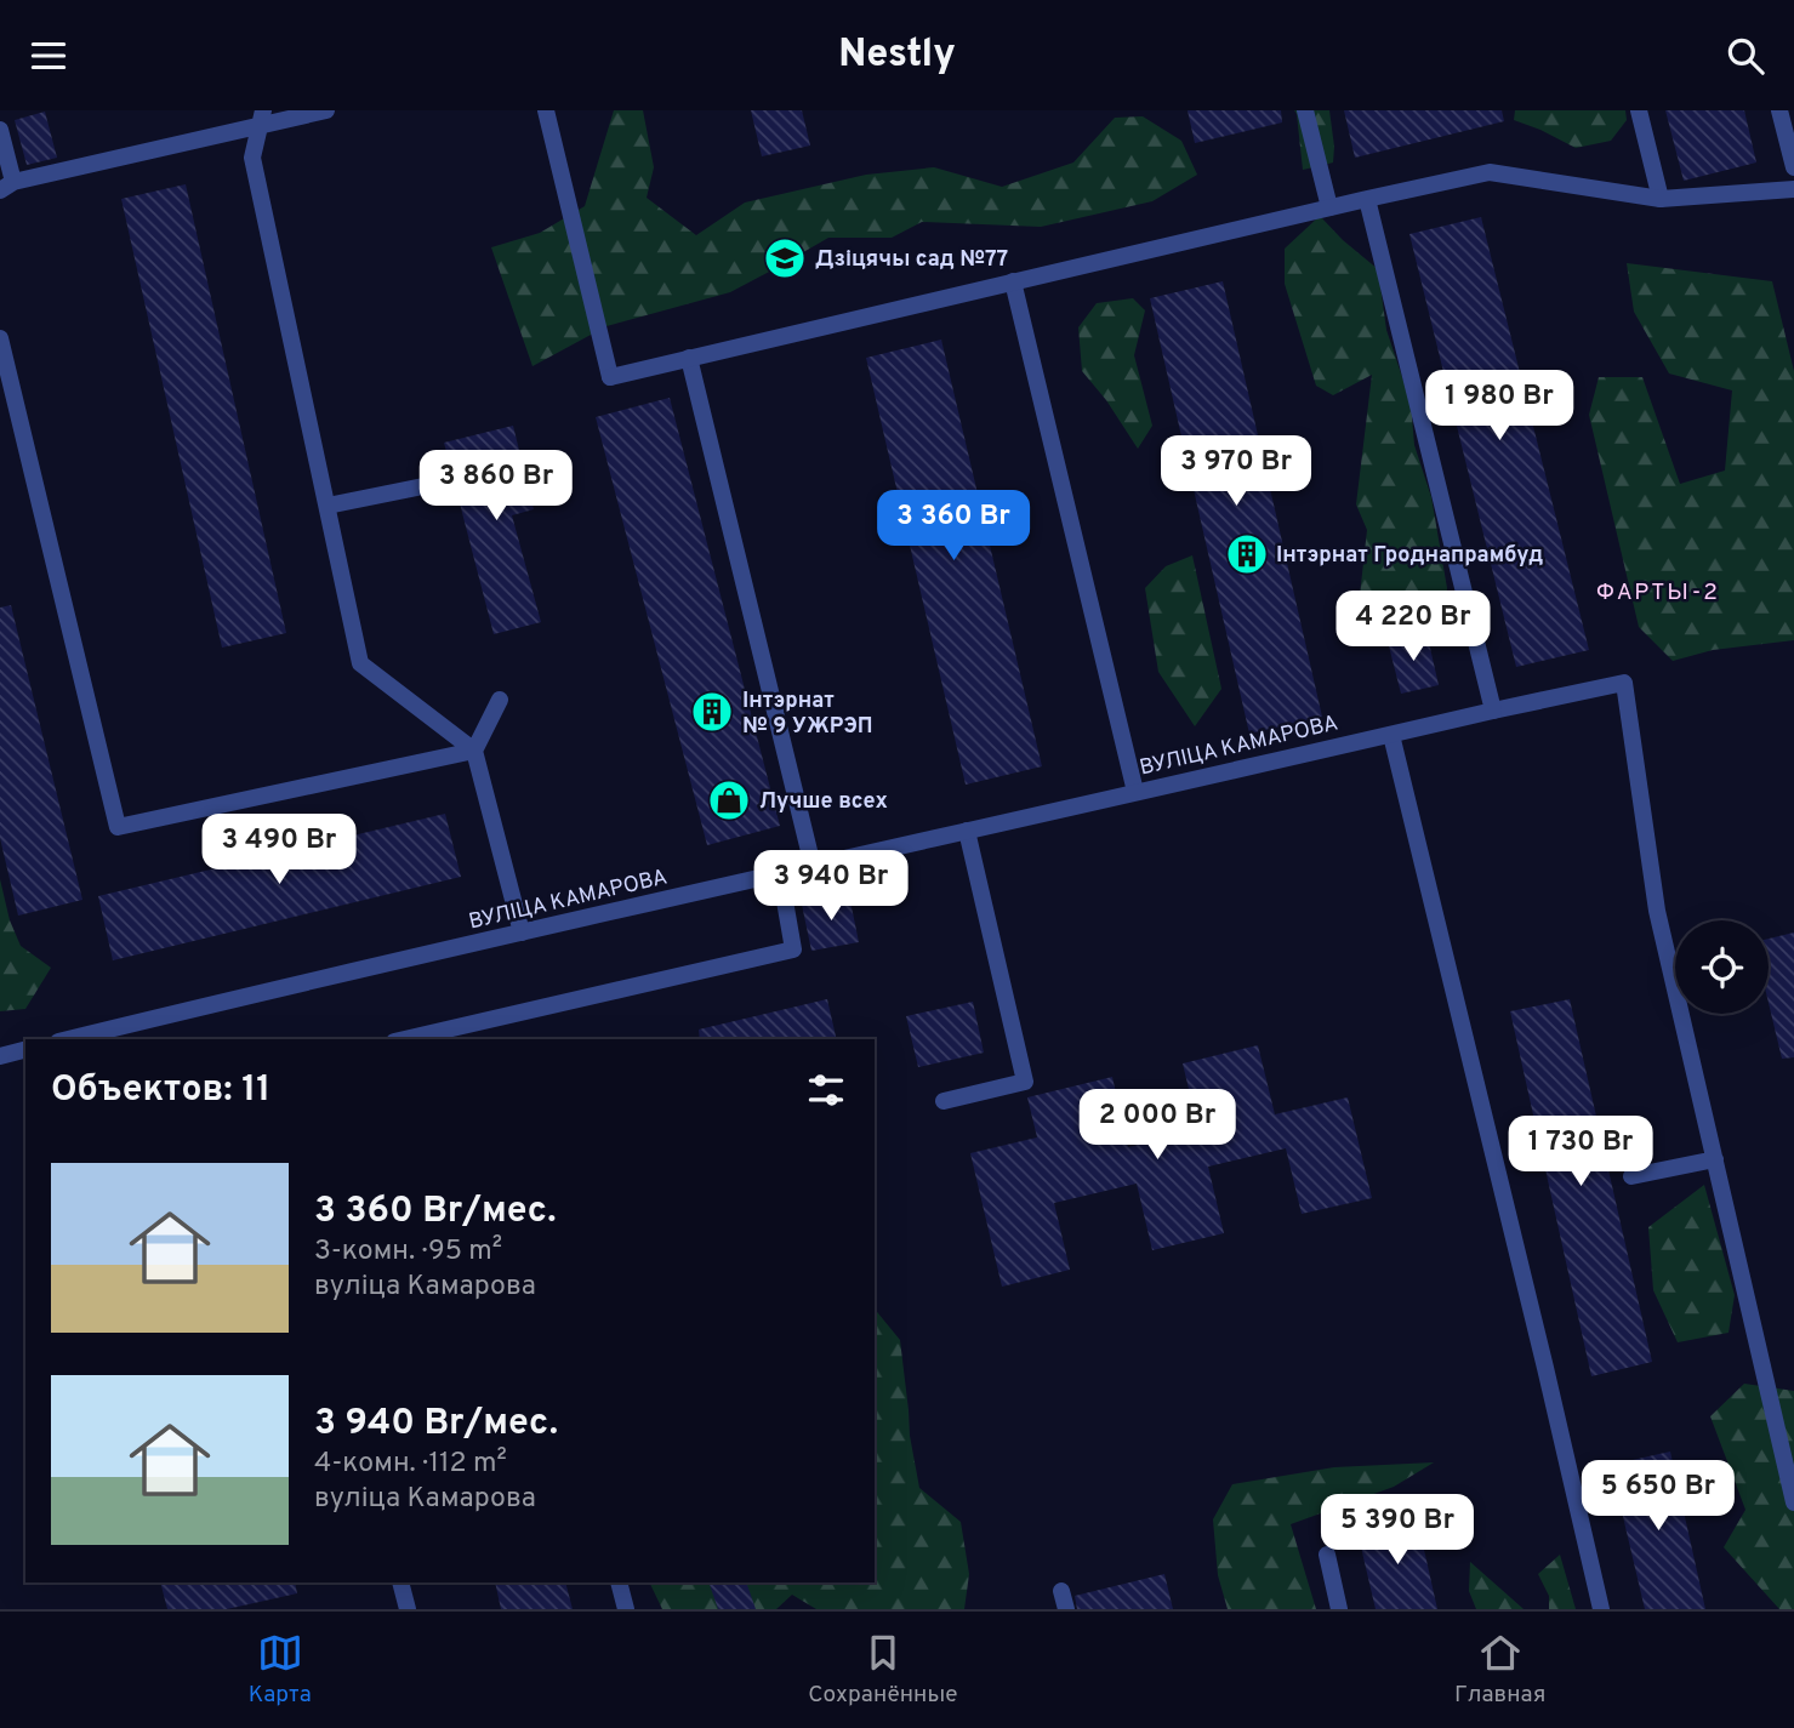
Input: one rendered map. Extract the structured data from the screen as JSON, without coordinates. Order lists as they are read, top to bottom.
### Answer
{
  "streets": {
    "street": ["ВУЛІЦА КАМАРОВА"]
  },
  "districts": ["ФАРТЫ-2"],
  "places": {
    "school or university": ["Дзіцячы сад №77"],
    "building": ["Інтэрнат Гроднапрамбуд", "Інтэрнат № 9 УЖРЭП"],
    "shop": ["Лучше всех"]
  },
  "page": {
    "header": "Nestly",
    "price": [
      "1 980 Br",
      "3 970 Br",
      "3 860 Br",
      "3 360 Br",
      "4 220 Br",
      "3 490 Br",
      "3 940 Br",
      "2 000 Br",
      "1 730 Br",
      "5 650 Br",
      "5 390 Br"
    ],
    "heading": "Объектов: 11",
    "list": [
      {
        "name": "3 360 Br/мес.",
        "note": "3-комн. · 95 m² · вуліца Камарова"
      },
      {
        "name": "3 940 Br/мес.",
        "note": "4-комн. · 112 m² · вуліца Камарова"
      }
    ],
    "tabs": ["Карта", "Сохранённые", "Главная"]
  }
}
